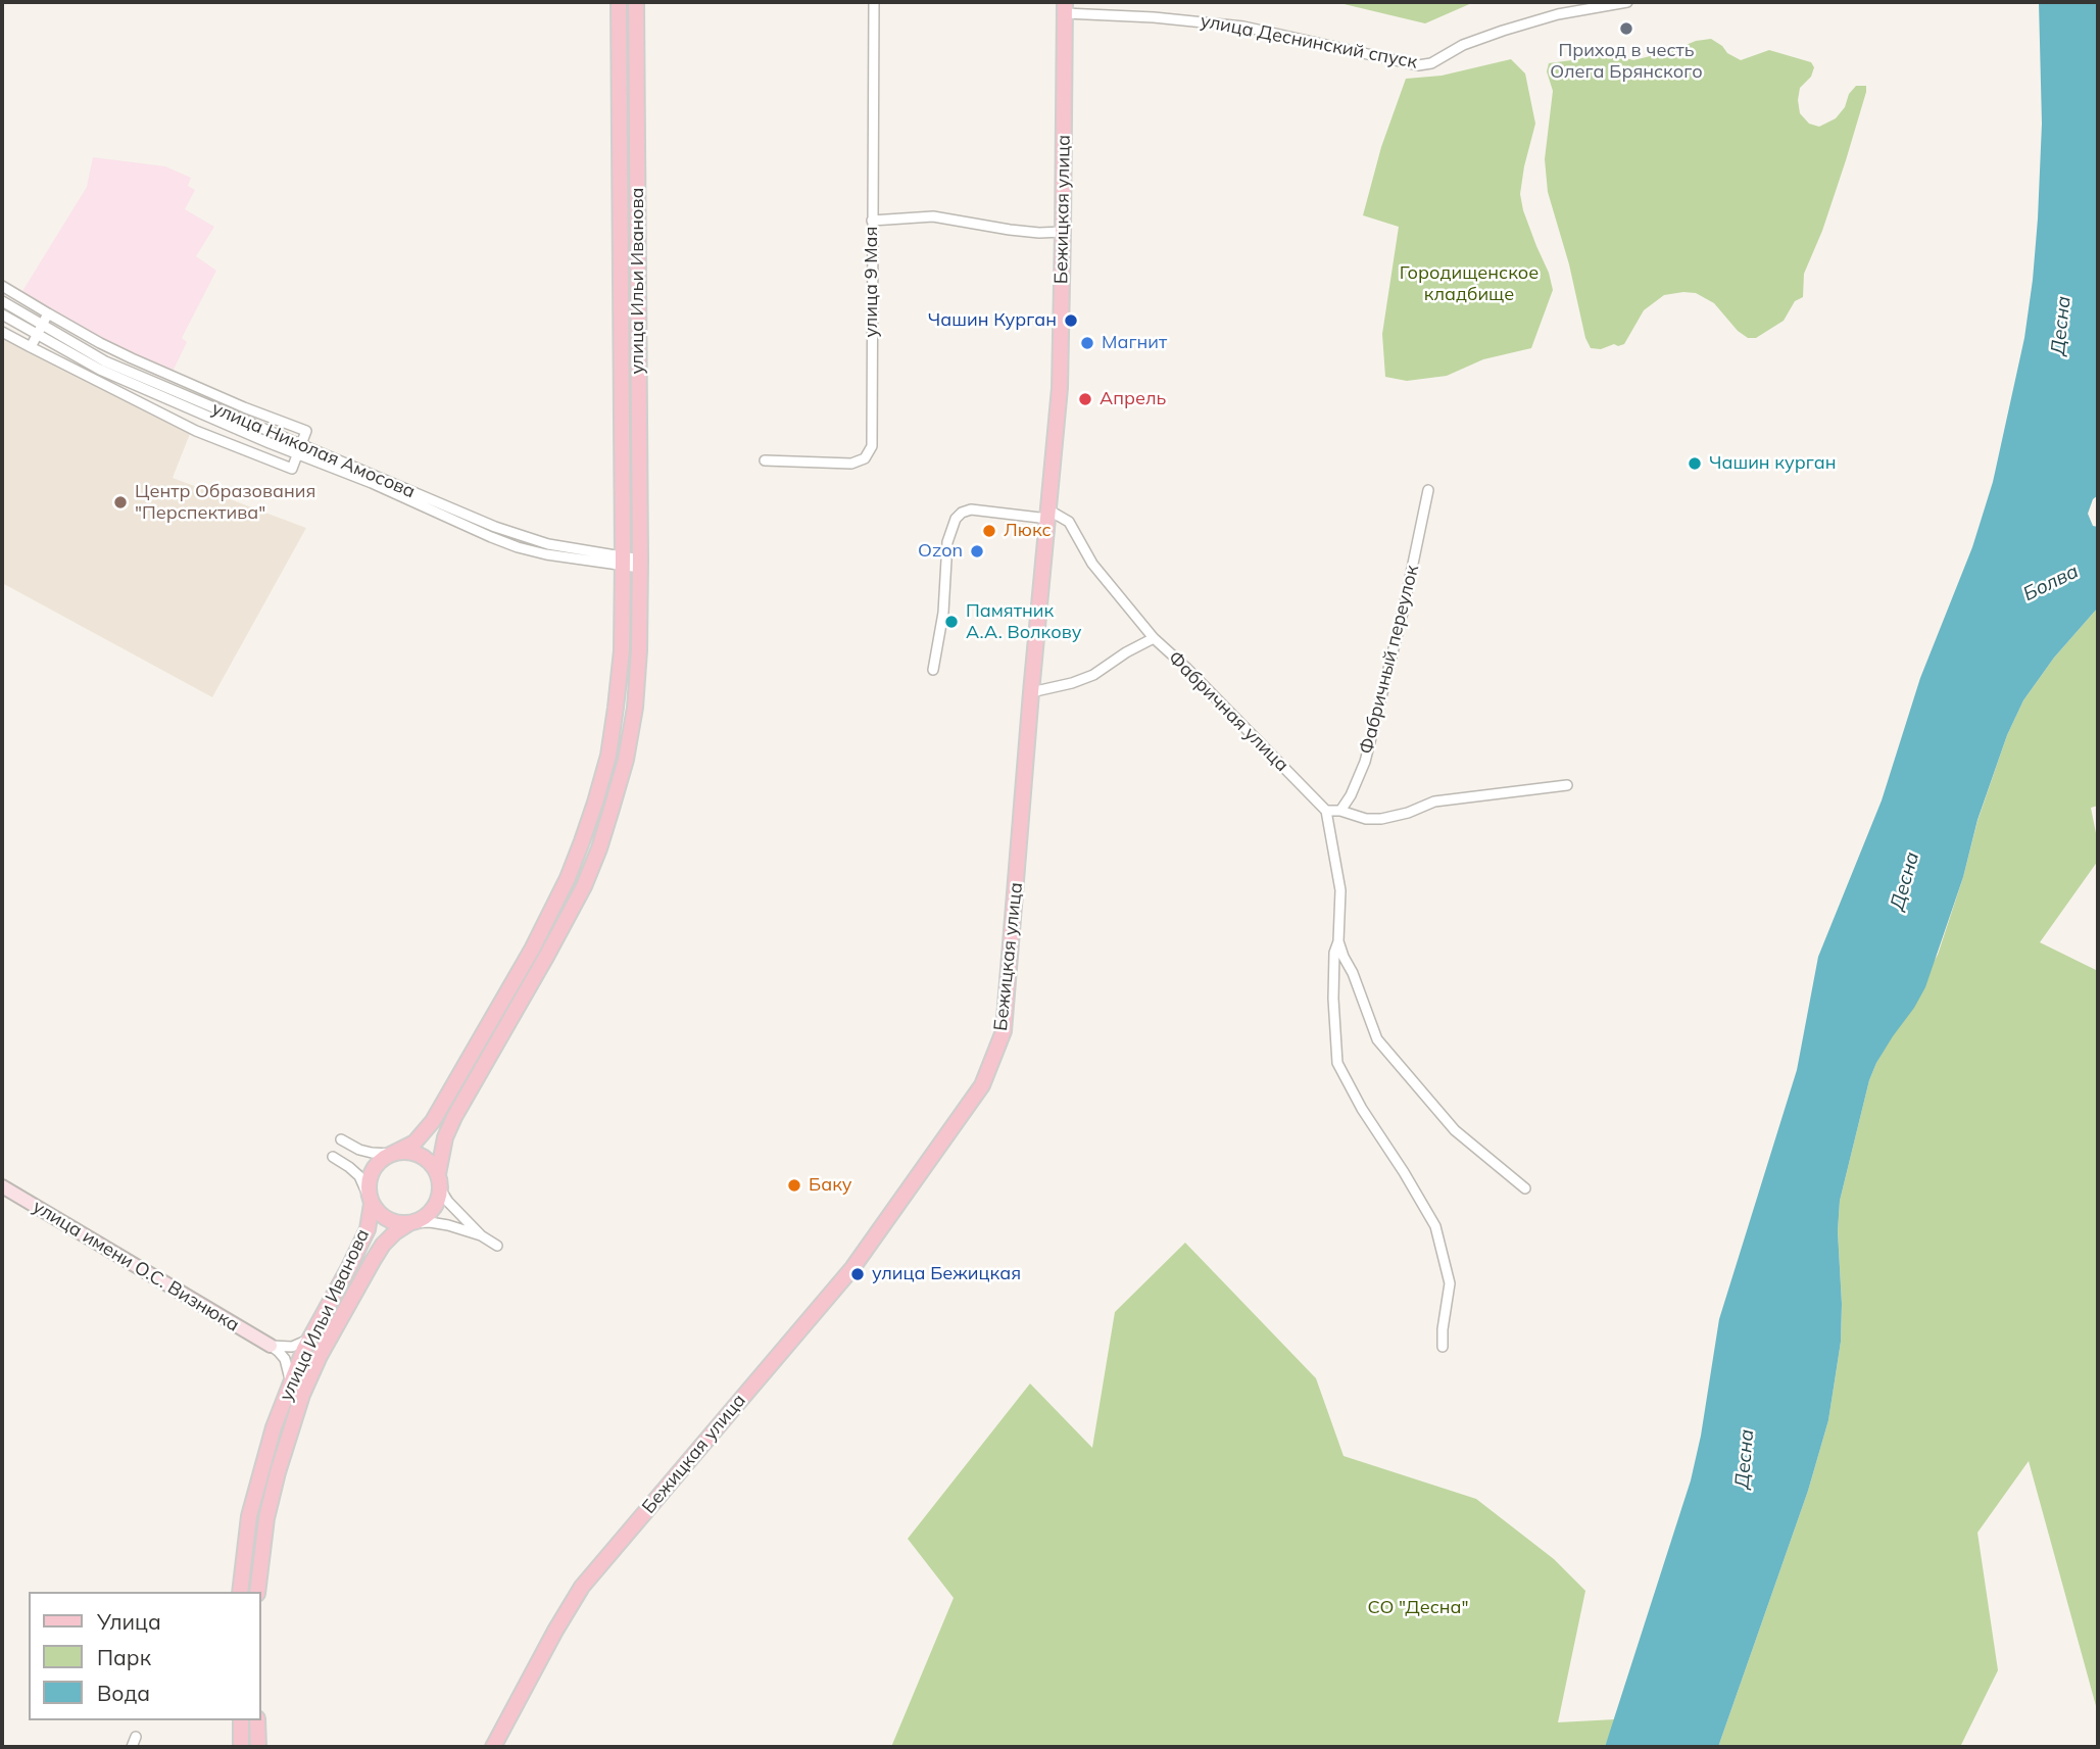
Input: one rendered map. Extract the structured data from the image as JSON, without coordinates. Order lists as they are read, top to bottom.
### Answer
{
  "streets": {
    "main road": ["Бежицкая улица", "улица Ильи Иванова"],
    "street": [
      "улица Деснинский спуск",
      "улица 9 Мая",
      "улица Николая Амосова",
      "Фабричный переулок",
      "Фабричная улица",
      "улица имени О.С. Визнюка"
    ]
  },
  "crossings": [
    ["улица Деснинский спуск", "Бежицкая улица"],
    ["Бежицкая улица", "Фабричная улица"],
    ["улица Ильи Иванова", "улица Николая Амосова"]
  ],
  "water": ["Десна", "Болва"],
  "parks": ["Городищенское кладбище", "СО \"Десна\""],
  "places": [
    "Приход в честь Олега Брянского",
    "Чашин Курган",
    "Магнит",
    "Апрель",
    "Чашин курган",
    "Центр Образования \"Перспектива\"",
    "Люкс",
    "Ozon",
    "Памятник А.А. Волкову",
    "Баку",
    "улица Бежицкая"
  ],
  "legend": ["Улица", "Парк", "Вода"]
}
